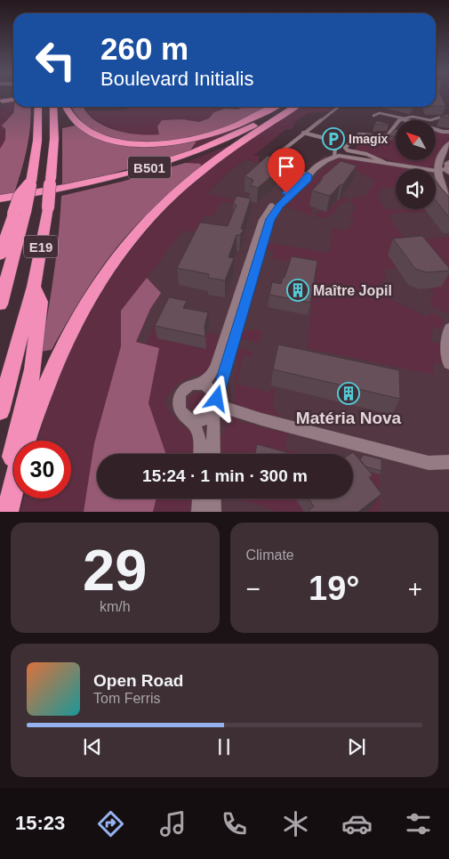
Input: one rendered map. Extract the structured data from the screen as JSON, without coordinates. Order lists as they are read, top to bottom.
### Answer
{
  "streets": {
    "highway": ["B501", "E19"]
  },
  "places": {
    "parking": ["Imagix"],
    "building": ["Maître Jopil", "Matéria Nova"]
  },
  "north": "top left",
  "page": {
    "turn": ["260 m", "Boulevard Initialis"],
    "limit": "30",
    "trip": "15:24 · 1 min · 300 m",
    "tile": [
      ["29", "km/h"],
      "Climate"
    ],
    "heat": ["−", "19°", "+"],
    "song": ["Open Road", "Tom Ferris"],
    "tabs": "15:23"
  }
}
